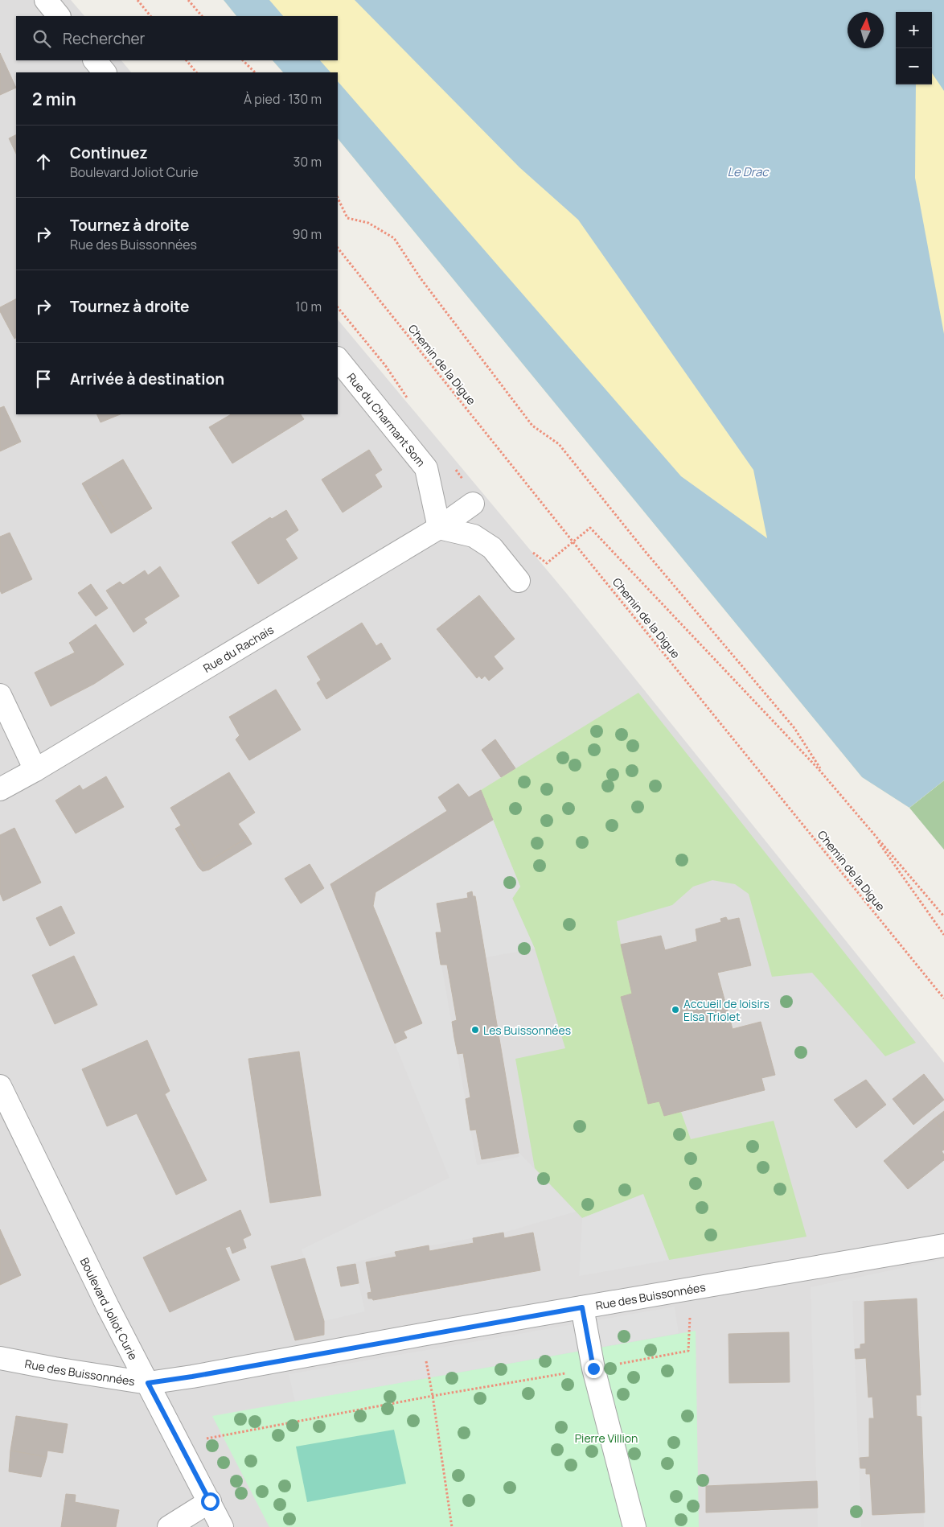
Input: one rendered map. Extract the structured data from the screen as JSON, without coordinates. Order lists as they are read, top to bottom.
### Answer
{
  "streets": {
    "street": [
      "Rue du Charmant Som",
      "Rue du Rachais",
      "Rue des Buissonnées",
      "Boulevard Joliot Curie"
    ],
    "path": ["Chemin de la Digue"]
  },
  "crossings": [
    ["Rue du Charmant Som", "Rue du Rachais"],
    ["Rue des Buissonnées", "Boulevard Joliot Curie"]
  ],
  "water": ["Le Drac"],
  "parks": ["Pierre Villion"],
  "places": ["Accueil de loisirs Elsa Triolet", "Les Buissonnées"],
  "north": "top",
  "page": {
    "map_buttons": ["+", "−"],
    "search": "Rechercher",
    "heading": ["2 min", "À pied · 130 m"],
    "list": [
      ["Continuez", "Boulevard Joliot Curie", "30 m"],
      ["Tournez à droite", "Rue des Buissonnées", "90 m"],
      ["Tournez à droite", "10 m"],
      "Arrivée à destination"
    ]
  }
}
